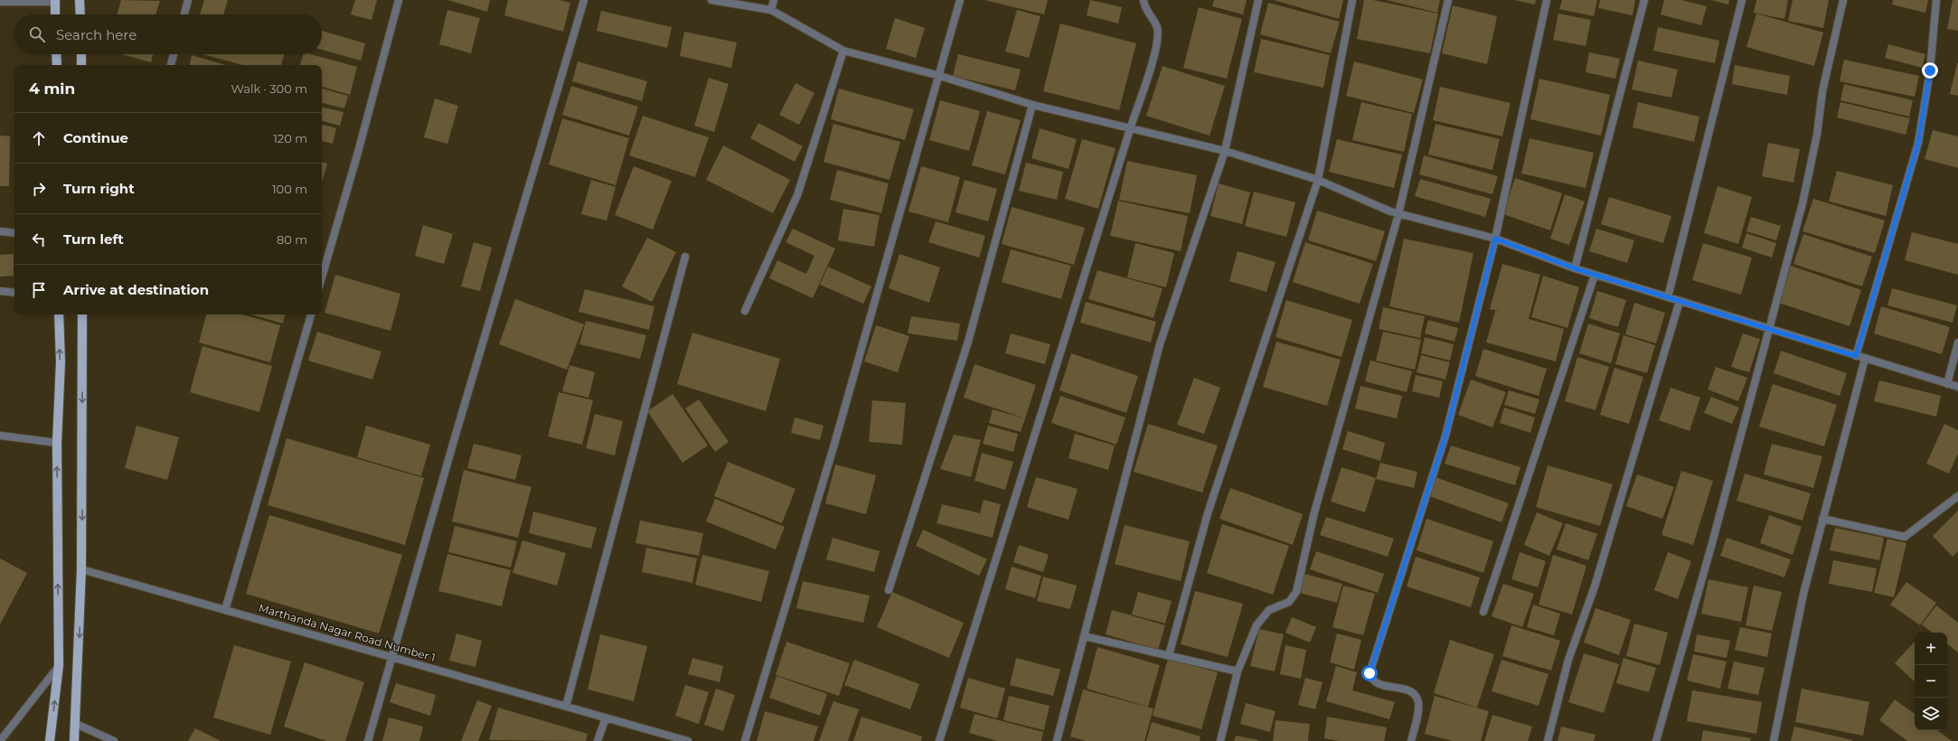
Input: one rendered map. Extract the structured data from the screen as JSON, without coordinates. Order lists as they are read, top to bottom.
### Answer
{
  "streets": {
    "street": ["Marthanda Nagar Road Number 1"]
  },
  "page": {
    "search": "Search here",
    "heading": ["4 min", "Walk · 300 m"],
    "list": [
      ["Continue", "120 m"],
      ["Turn right", "100 m"],
      ["Turn left", "80 m"],
      "Arrive at destination"
    ],
    "map_buttons": ["+", "−"]
  }
}
